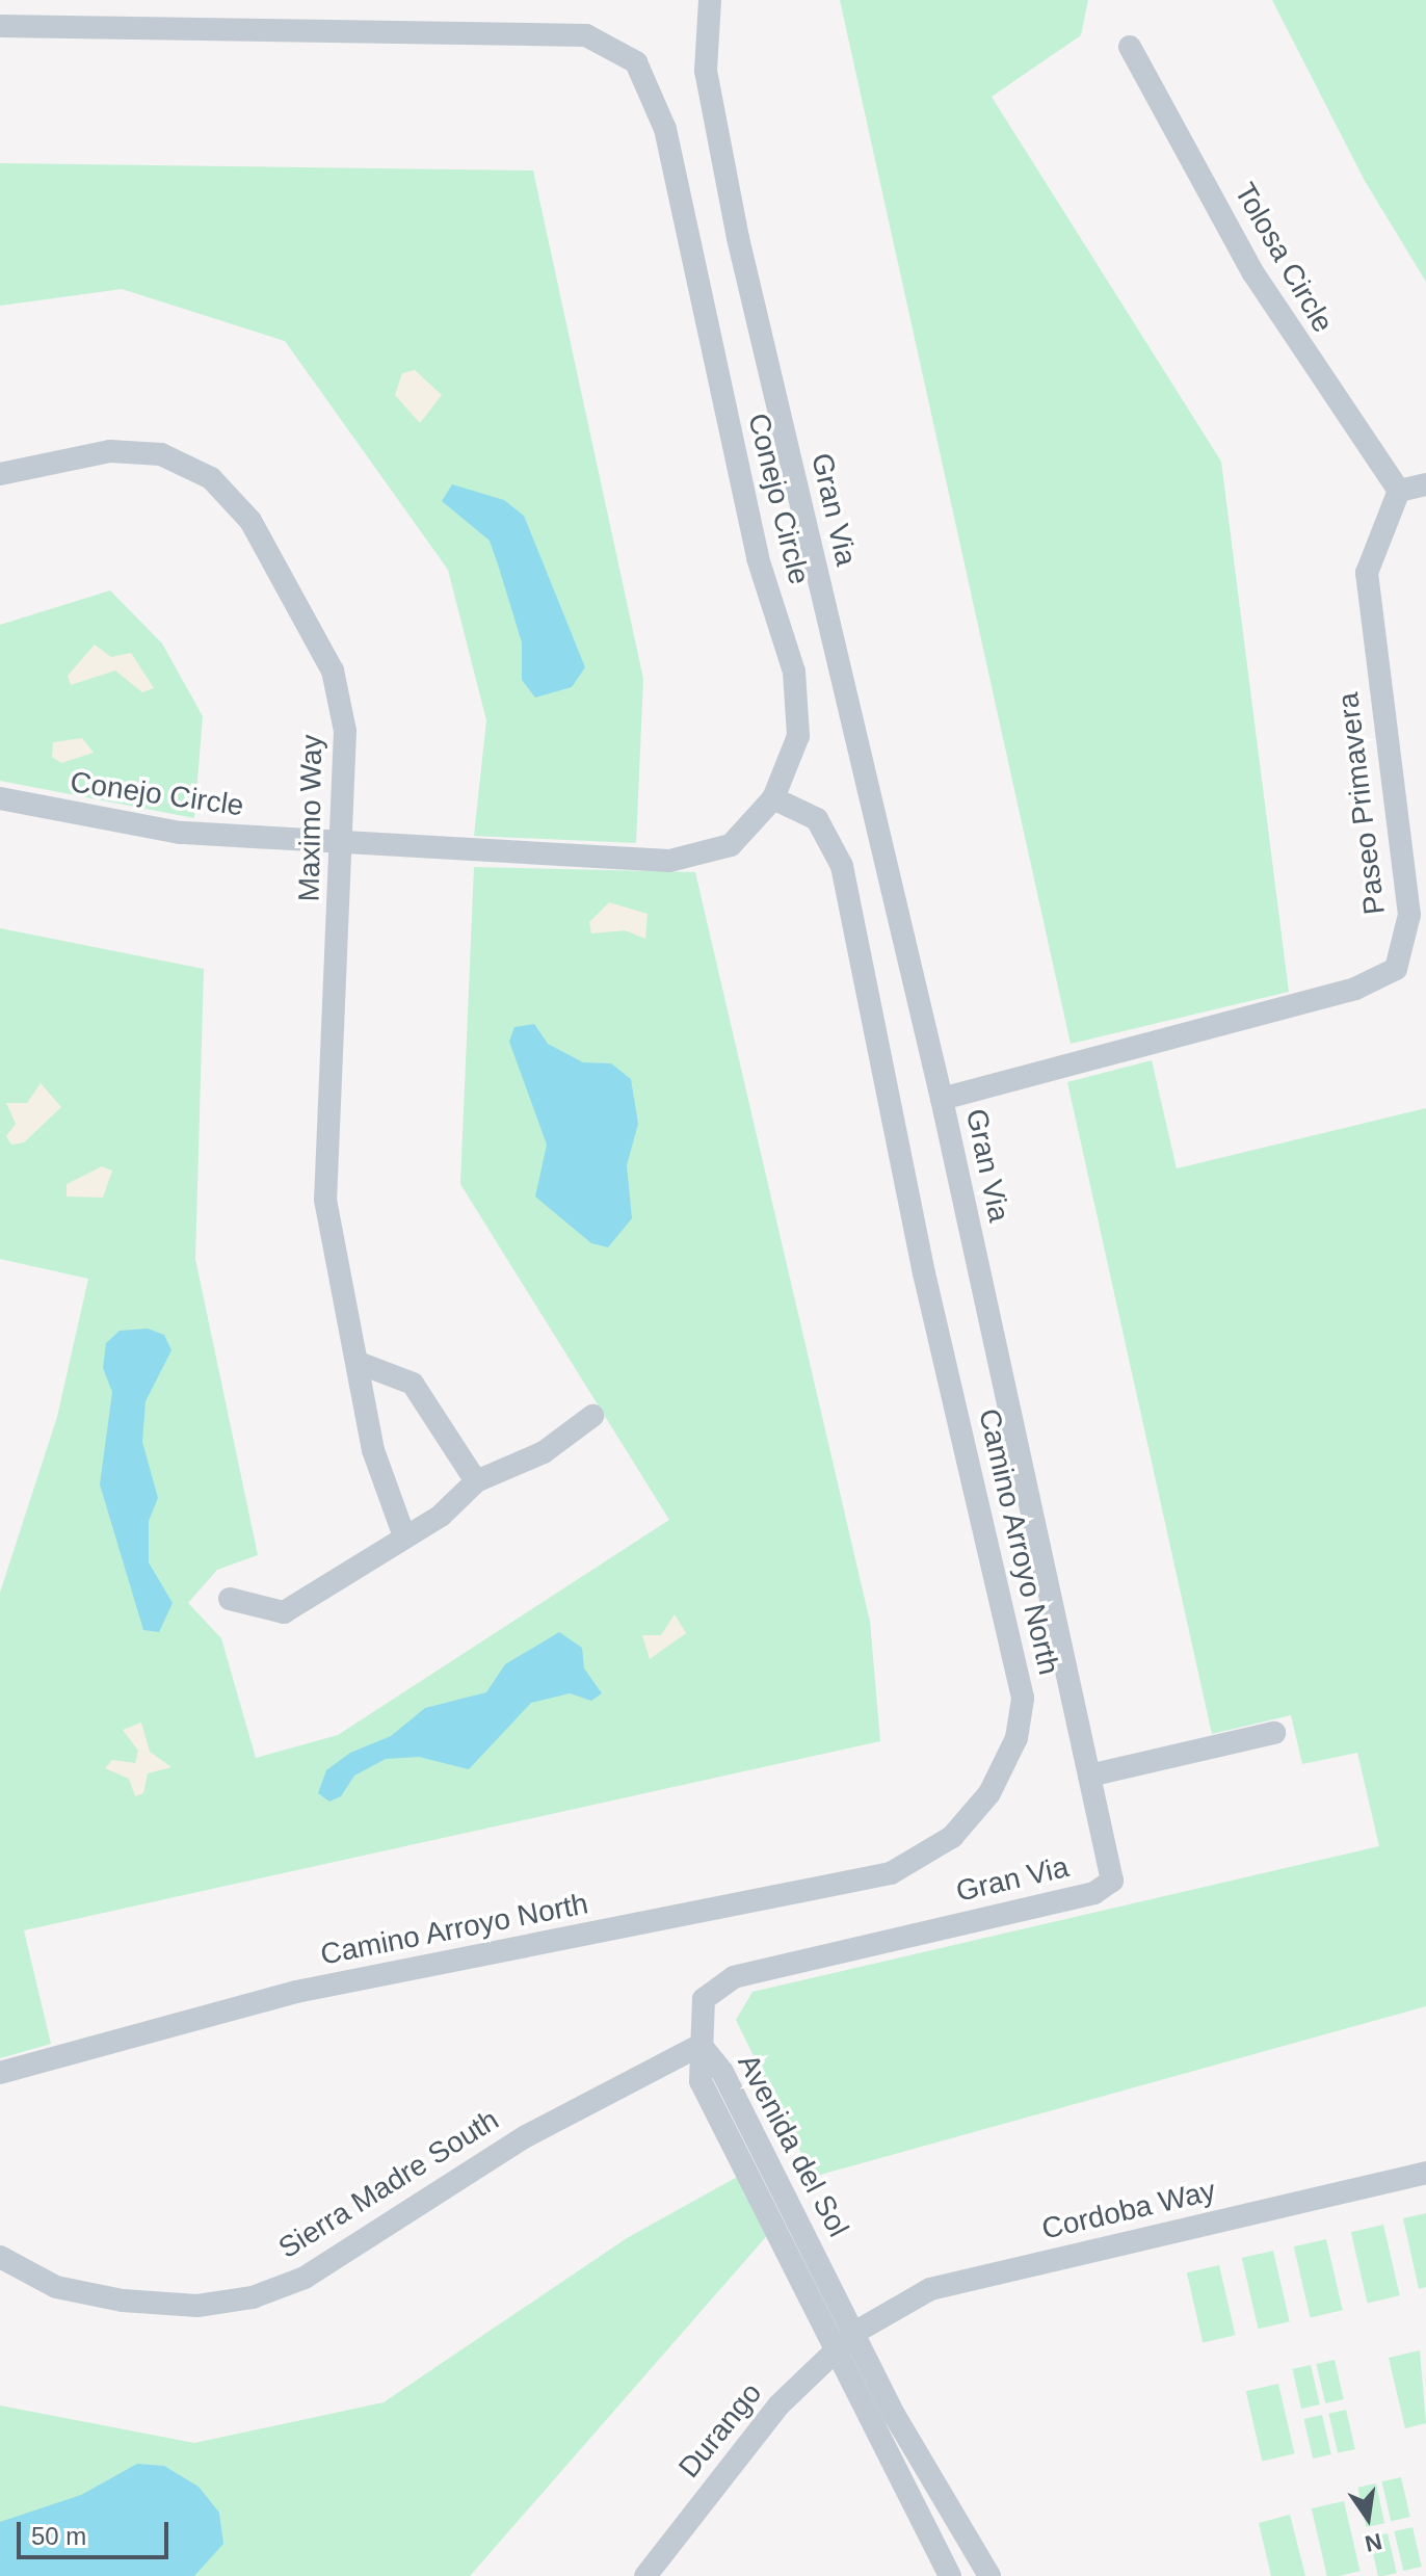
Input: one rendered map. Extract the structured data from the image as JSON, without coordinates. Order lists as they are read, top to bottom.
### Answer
{
  "streets": {
    "street": [
      "Tolosa Circle",
      "Conejo Circle",
      "Gran Via",
      "Paseo Primavera",
      "Maximo Way",
      "Camino Arroyo North",
      "Avenida del Sol",
      "Sierra Madre South",
      "Cordoba Way",
      "Durango"
    ]
  },
  "crossings": [
    ["Tolosa Circle", "Paseo Primavera"],
    ["Conejo Circle", "Maximo Way"],
    ["Conejo Circle", "Camino Arroyo North"],
    ["Gran Via", "Paseo Primavera"],
    ["Gran Via", "Avenida del Sol"],
    ["Gran Via", "Sierra Madre South"],
    ["Avenida del Sol", "Sierra Madre South"],
    ["Avenida del Sol", "Cordoba Way"],
    ["Avenida del Sol", "Durango"],
    ["Cordoba Way", "Durango"]
  ],
  "scale_bar": "50 m",
  "north": "bottom"
}
